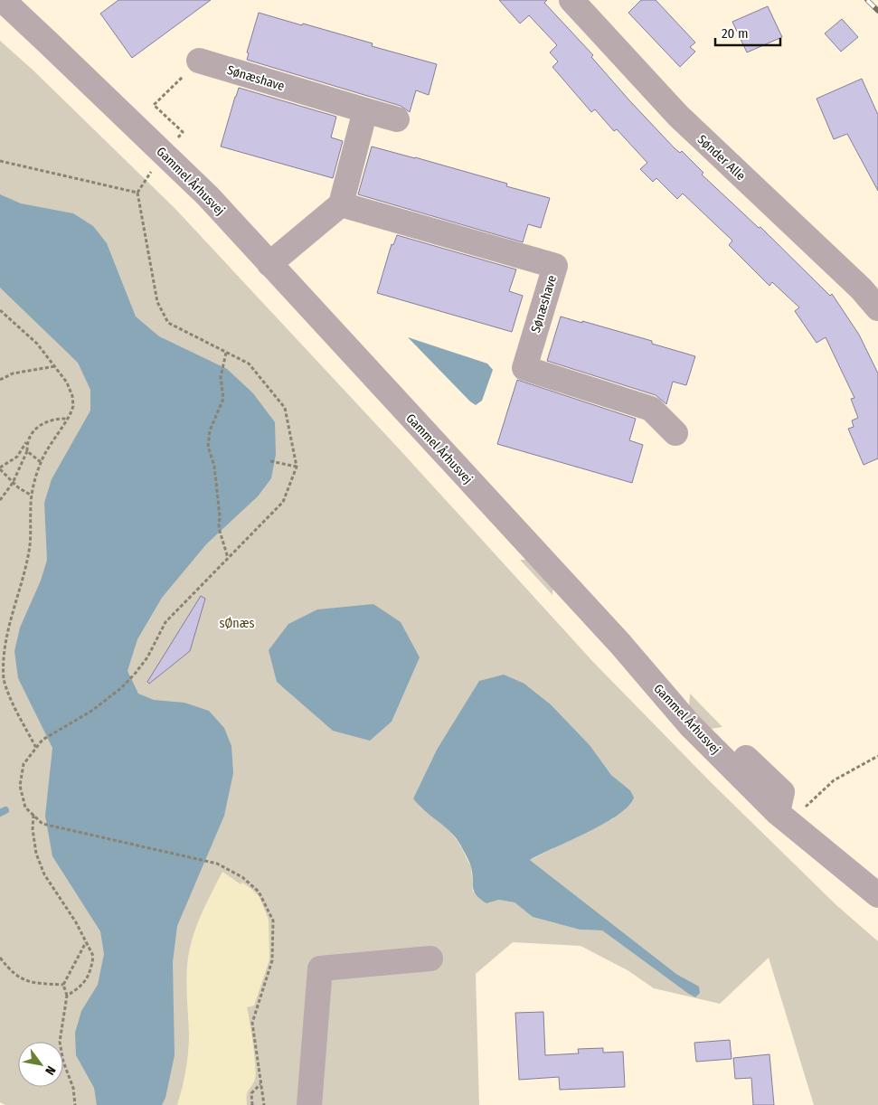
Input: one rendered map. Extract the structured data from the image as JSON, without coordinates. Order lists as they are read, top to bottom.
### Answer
{
  "streets": {
    "street": ["Sønæshave", "Sønder Alle", "Gammel Århusvej"]
  },
  "parks": ["sØnæs"],
  "scale_bar": "20 m",
  "north": "bottom right"
}
